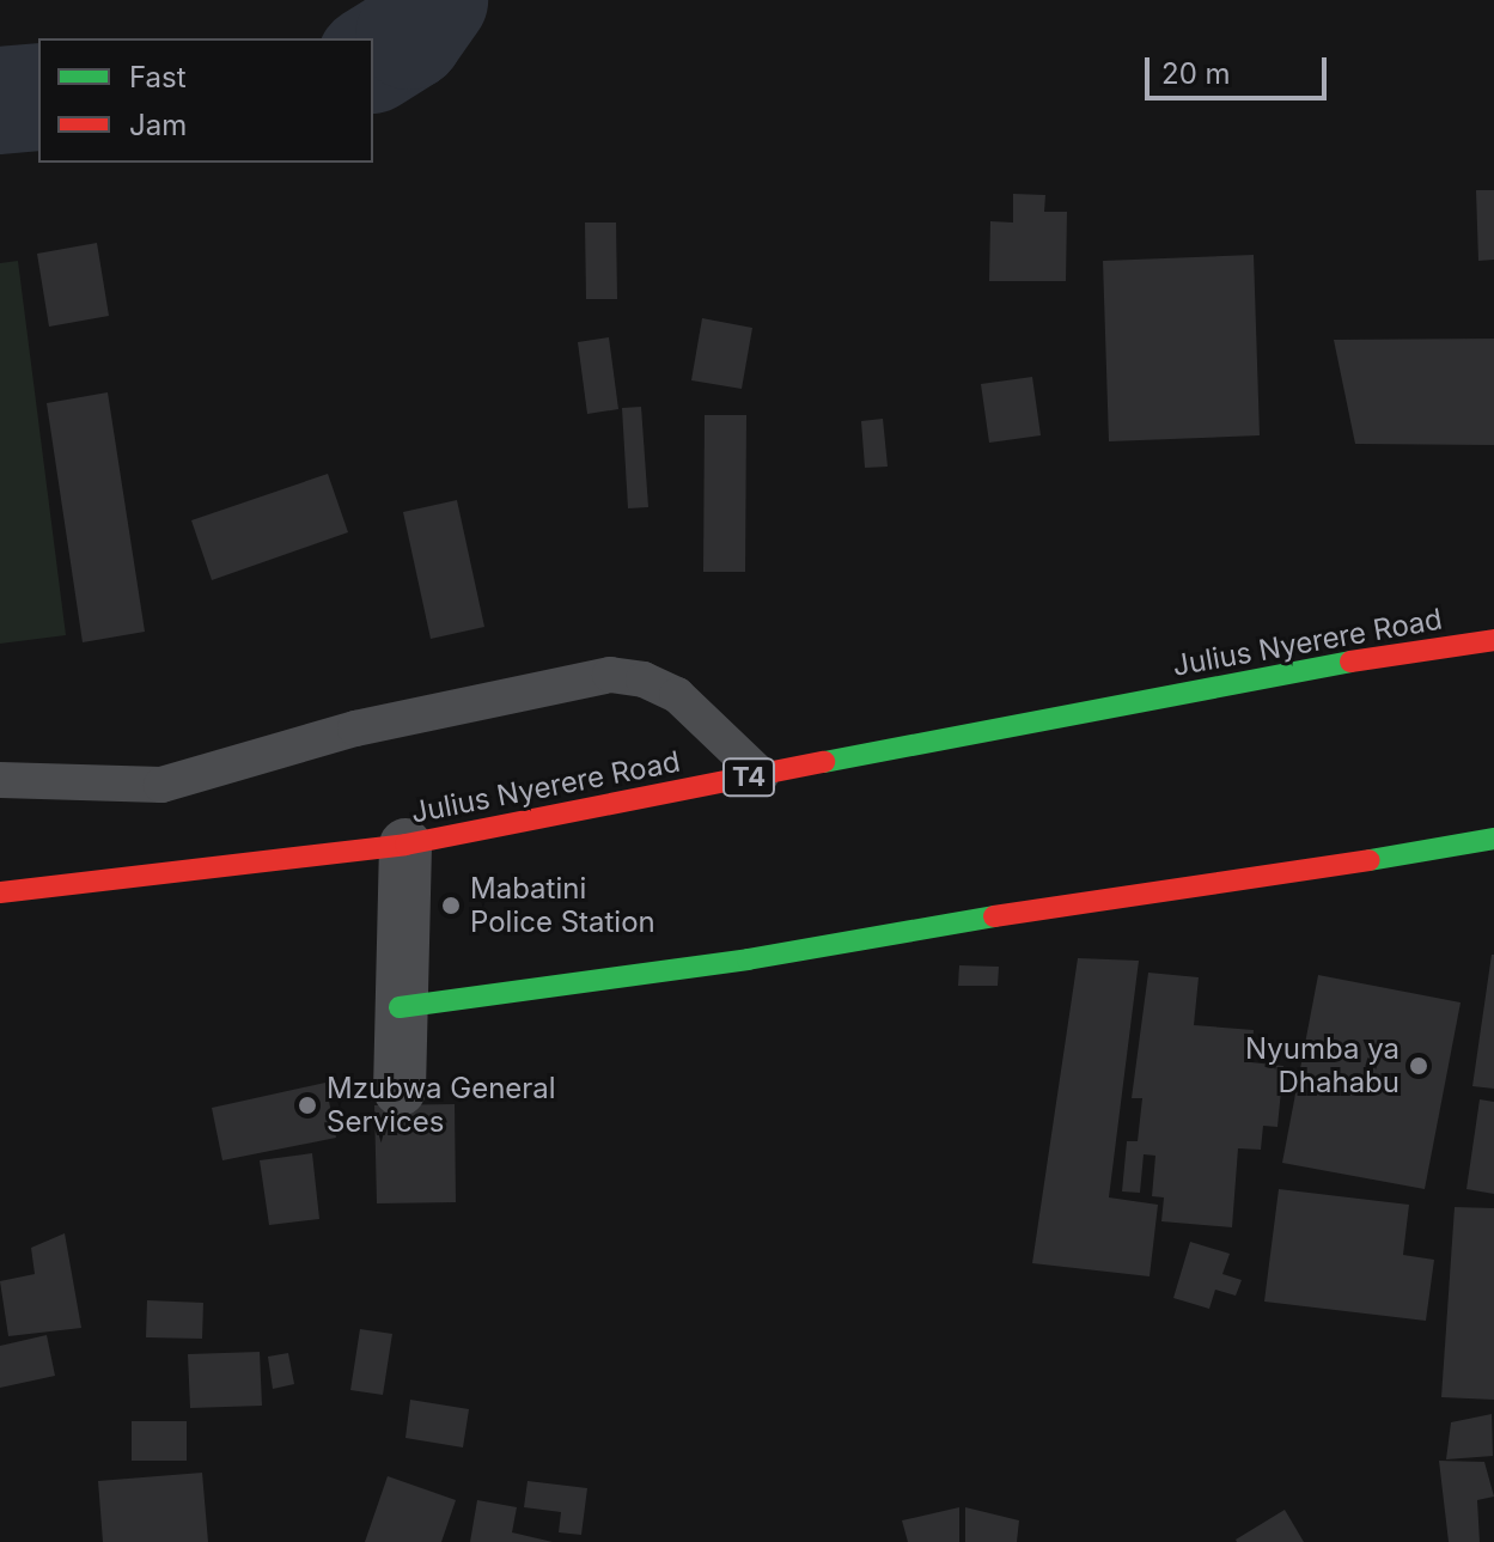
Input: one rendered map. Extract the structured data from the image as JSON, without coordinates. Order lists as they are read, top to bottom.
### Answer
{
  "streets": {
    "main road": ["Julius Nyerere Road", "T4"]
  },
  "places": ["Mabatini Police Station", "Nyumba ya Dhahabu", "Mzubwa General Services"],
  "legend": ["Fast", "Jam"],
  "scale_bar": "20 m"
}
